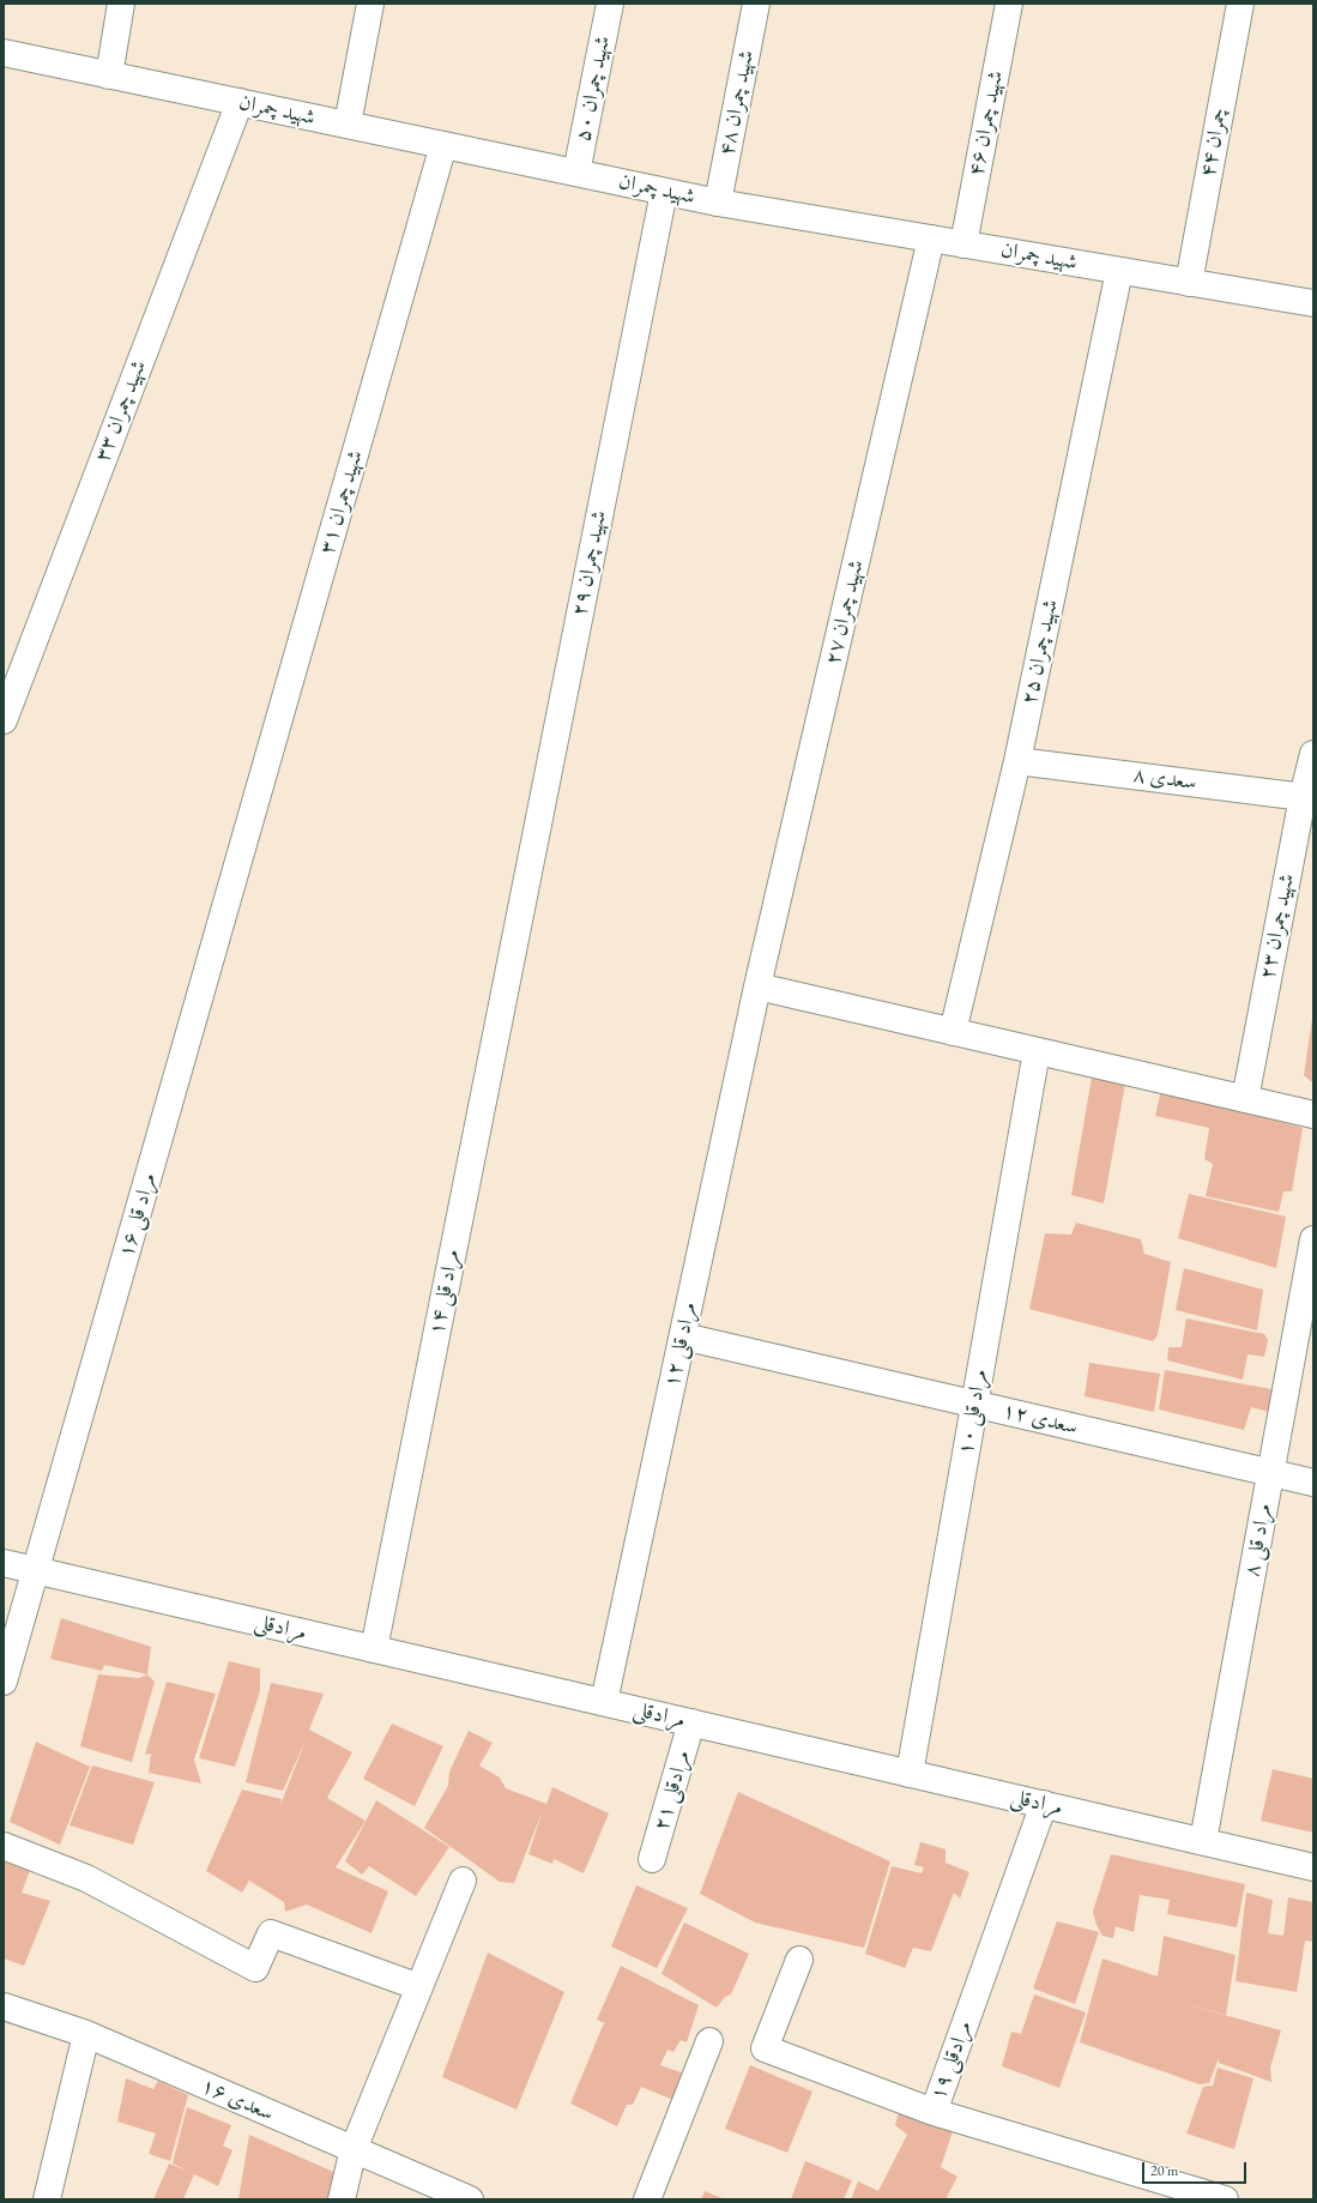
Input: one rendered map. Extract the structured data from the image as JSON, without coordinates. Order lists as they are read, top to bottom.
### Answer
{
  "streets": {
    "street": [
      "شهید چمران ۵۰",
      "شهید چمران ۴۸",
      "شهید چمران",
      "شهید چمران ۴۶",
      "چمران ۴۴",
      "شهید چمران ۳۳",
      "شهید چمران ۳۱",
      "شهید چمران ۲۹",
      "شهید چمران ۲۷",
      "شهید چمران ۲۵",
      "سعدی ۸",
      "شهید چمران ۲۳",
      "مراد قلی ۱۶",
      "مراد قلی ۱۴",
      "مراد قلی ۱۲",
      "مراد قلی ۱۰",
      "سعدی ۱۲",
      "مراد قلی ۸",
      "مرادقلی",
      "مرادقلی ۲۱",
      "مرادقلی ۱۹",
      "سعدی ۱۶"
    ]
  },
  "crossings": [
    ["شهید چمران ۵۰", "شهید چمران"],
    ["شهید چمران ۴۸", "شهید چمران"],
    ["شهید چمران", "شهید چمران ۴۶"],
    ["شهید چمران", "چمران ۴۴"],
    ["شهید چمران", "شهید چمران ۳۳"],
    ["شهید چمران", "شهید چمران ۳۱"],
    ["شهید چمران", "شهید چمران ۲۹"],
    ["شهید چمران", "شهید چمران ۲۷"],
    ["شهید چمران", "شهید چمران ۲۵"],
    ["شهید چمران ۳۱", "مراد قلی ۱۶"],
    ["شهید چمران ۲۹", "مراد قلی ۱۴"],
    ["شهید چمران ۲۷", "مراد قلی ۱۲"],
    ["شهید چمران ۲۵", "سعدی ۸"],
    ["سعدی ۸", "شهید چمران ۲۳"],
    ["مراد قلی ۱۶", "مرادقلی"],
    ["مراد قلی ۱۴", "مرادقلی"],
    ["مراد قلی ۱۲", "سعدی ۱۲"],
    ["مراد قلی ۱۲", "مرادقلی"],
    ["مراد قلی ۱۰", "سعدی ۱۲"],
    ["مراد قلی ۱۰", "مرادقلی"],
    ["سعدی ۱۲", "مراد قلی ۸"],
    ["مراد قلی ۸", "مرادقلی"],
    ["مرادقلی", "مرادقلی ۲۱"],
    ["مرادقلی", "مرادقلی ۱۹"]
  ],
  "scale_bar": "20 m"
}
